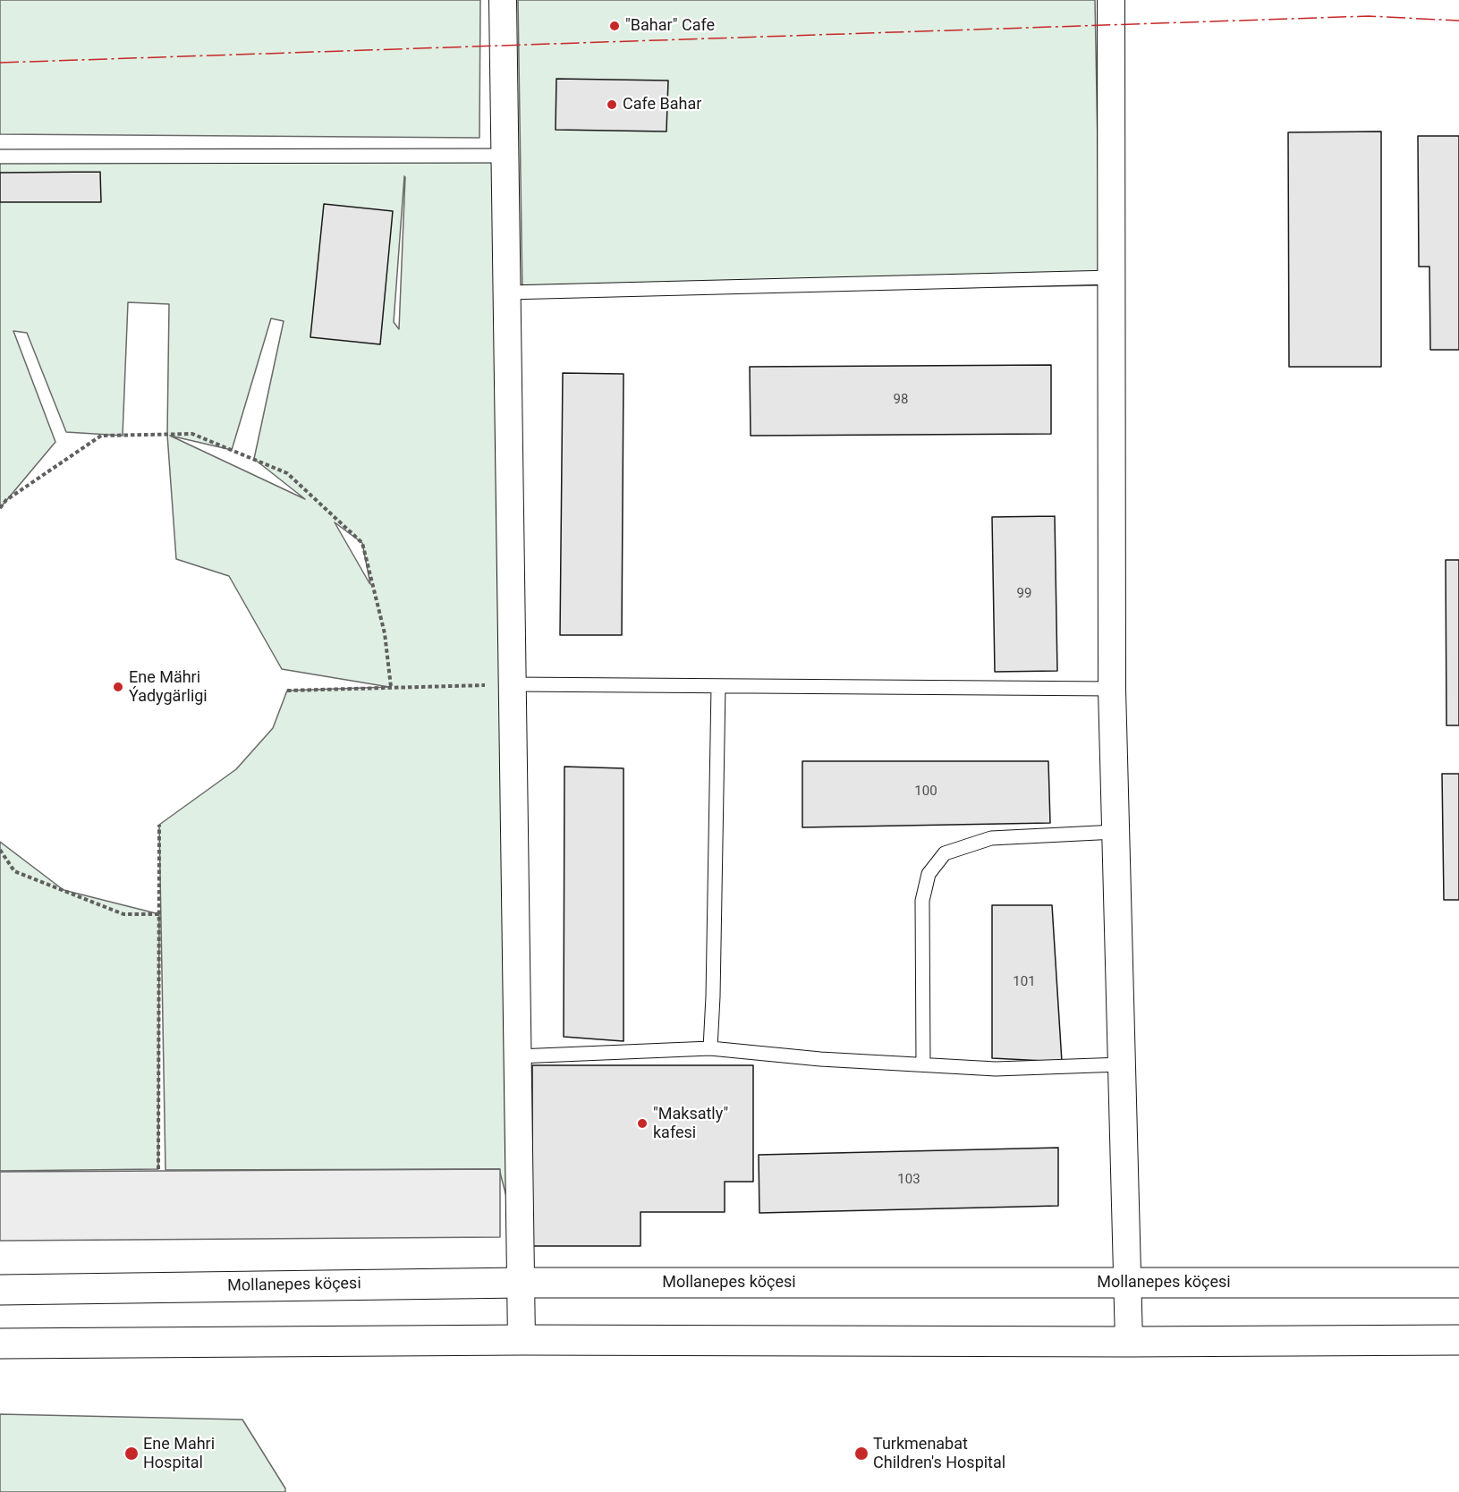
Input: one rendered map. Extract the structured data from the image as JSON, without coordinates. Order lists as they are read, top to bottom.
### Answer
{
  "streets": {
    "street": ["Mollanepes köçesi"]
  },
  "places": [
    "\"Bahar\" Cafe",
    "Cafe Bahar",
    "Ene Mähri Ýadygärligi",
    "\"Maksatly\" kafesi",
    "Ene Mahri Hospital",
    "Turkmenabat Children's Hospital"
  ],
  "house_numbers": [
    "98",
    "99",
    "100",
    "101",
    "103"
  ]
}
